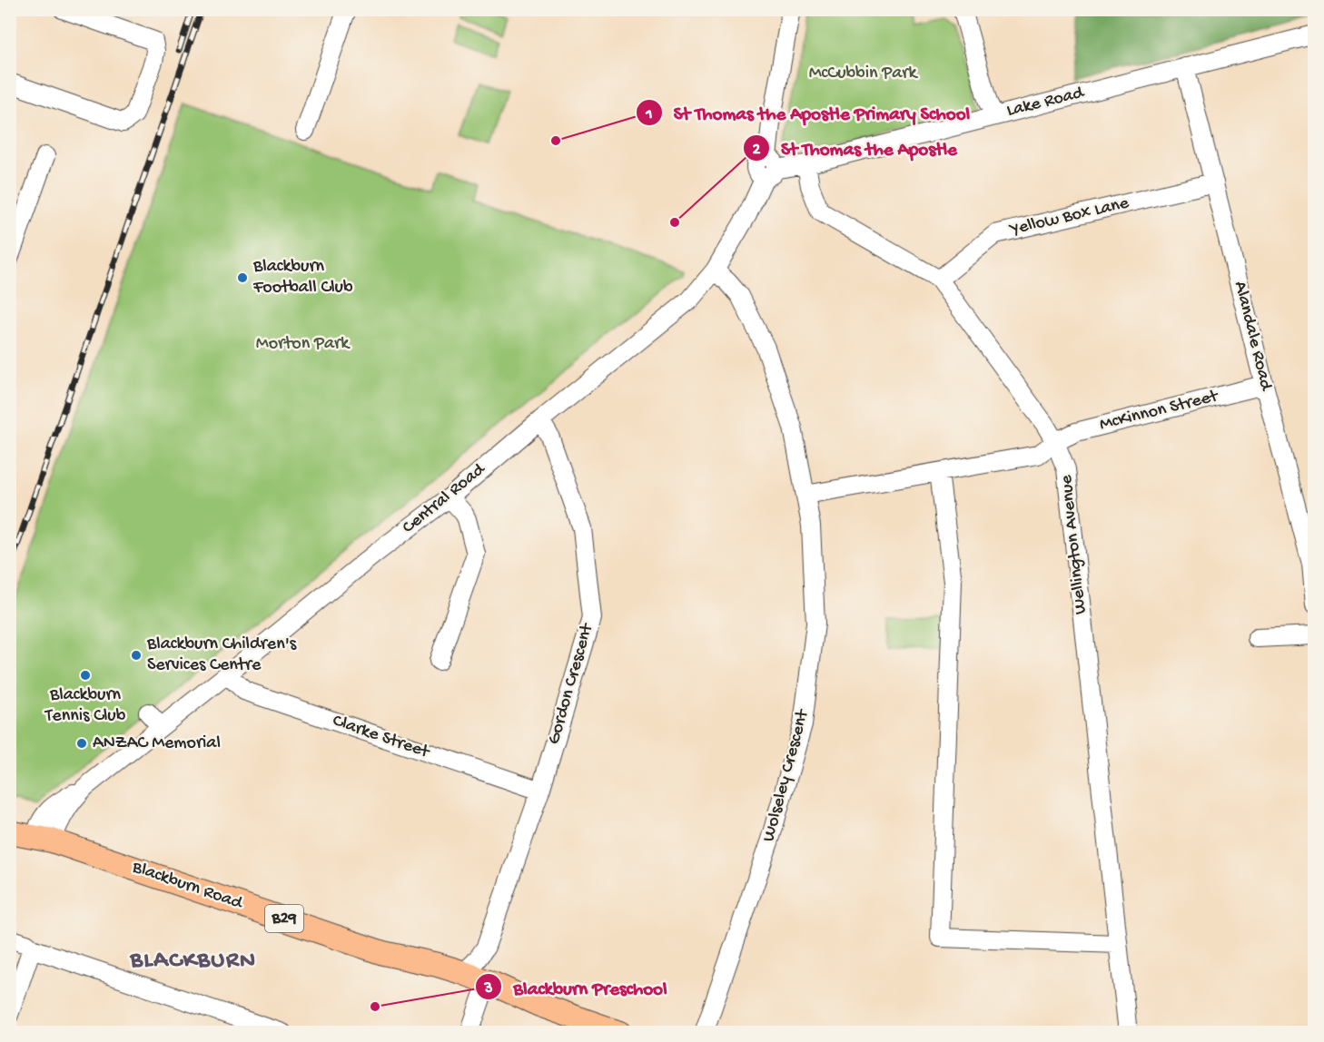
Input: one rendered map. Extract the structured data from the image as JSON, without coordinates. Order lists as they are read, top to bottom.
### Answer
{
  "streets": {
    "main road": ["Blackburn Road", "B29"],
    "street": [
      "Lake Road",
      "Yellow Box Lane",
      "Alandale Road",
      "McKinnon Street",
      "Central Road",
      "Wellington Avenue",
      "Gordon Crescent",
      "Clarke Street",
      "Wolseley Crescent"
    ]
  },
  "crossings": [
    ["Lake Road", "Alandale Road"],
    ["Lake Road", "Central Road"],
    ["Lake Road", "Wellington Avenue"],
    ["Yellow Box Lane", "Alandale Road"],
    ["Yellow Box Lane", "Wellington Avenue"],
    ["Alandale Road", "McKinnon Street"],
    ["McKinnon Street", "Wellington Avenue"],
    ["McKinnon Street", "Wolseley Crescent"],
    ["Central Road", "Gordon Crescent"],
    ["Central Road", "Clarke Street"],
    ["Central Road", "Wolseley Crescent"],
    ["Central Road", "Blackburn Road"],
    ["Gordon Crescent", "Clarke Street"],
    ["Gordon Crescent", "Blackburn Road"]
  ],
  "districts": ["BLACKBURN"],
  "parks": ["McCubbin Park", "Morton Park"],
  "places": [
    "St Thomas the Apostle Primary School",
    "St Thomas the Apostle",
    "Blackburn Football Club",
    "Blackburn Children's Services Centre",
    "Blackburn Tennis Club",
    "ANZAC Memorial",
    "Blackburn Preschool"
  ]
}
